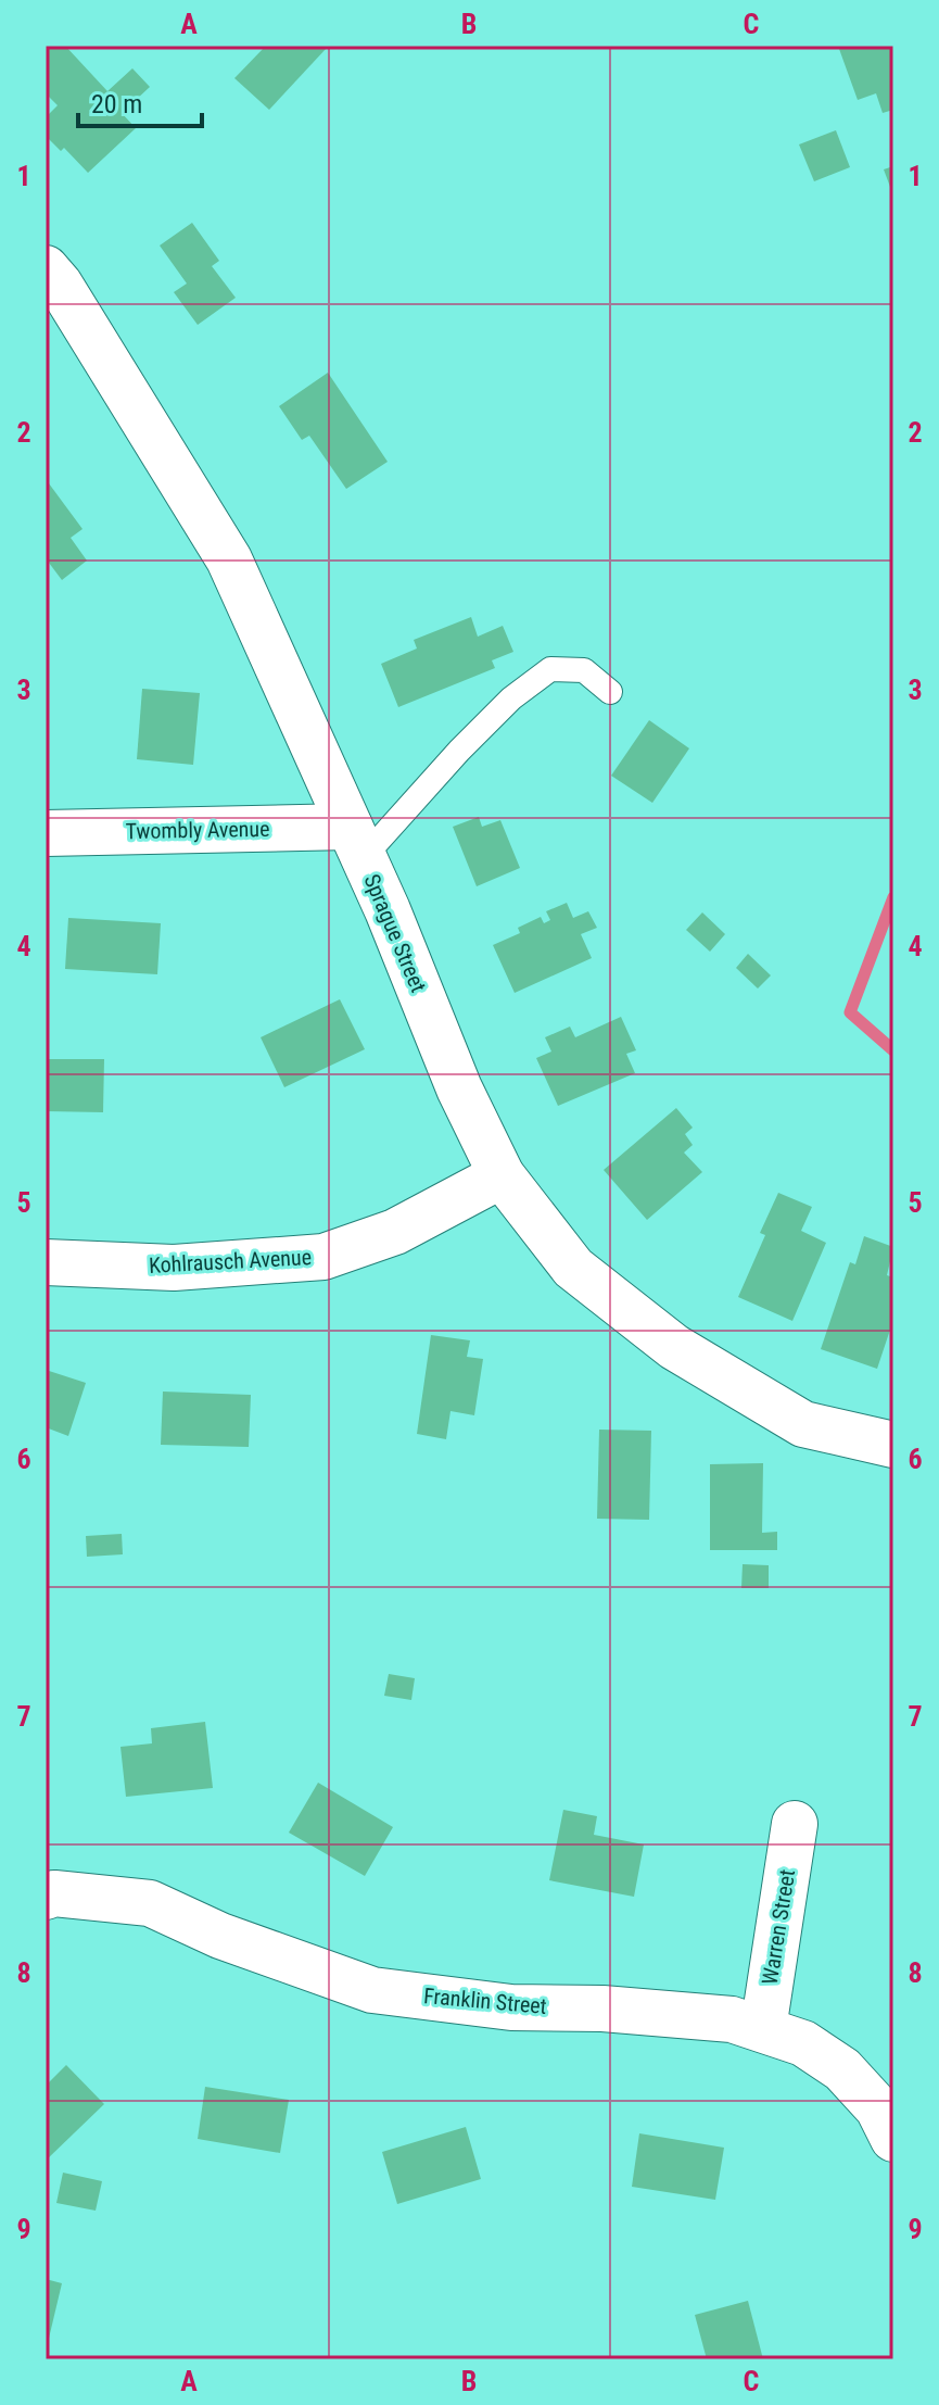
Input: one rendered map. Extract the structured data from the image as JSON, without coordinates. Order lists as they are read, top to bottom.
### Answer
{
  "streets": {
    "street": [
      "Twombly Avenue",
      "Sprague Street",
      "Kohlrausch Avenue",
      "Warren Street",
      "Franklin Street"
    ]
  },
  "crossings": [
    ["Twombly Avenue", "Sprague Street"],
    ["Sprague Street", "Kohlrausch Avenue"],
    ["Warren Street", "Franklin Street"]
  ],
  "scale_bar": "20 m",
  "grid": {
    "columns": ["A", "B", "C"],
    "rows": [
      "1",
      "2",
      "3",
      "4",
      "5",
      "6",
      "7",
      "8",
      "9"
    ]
  }
}
